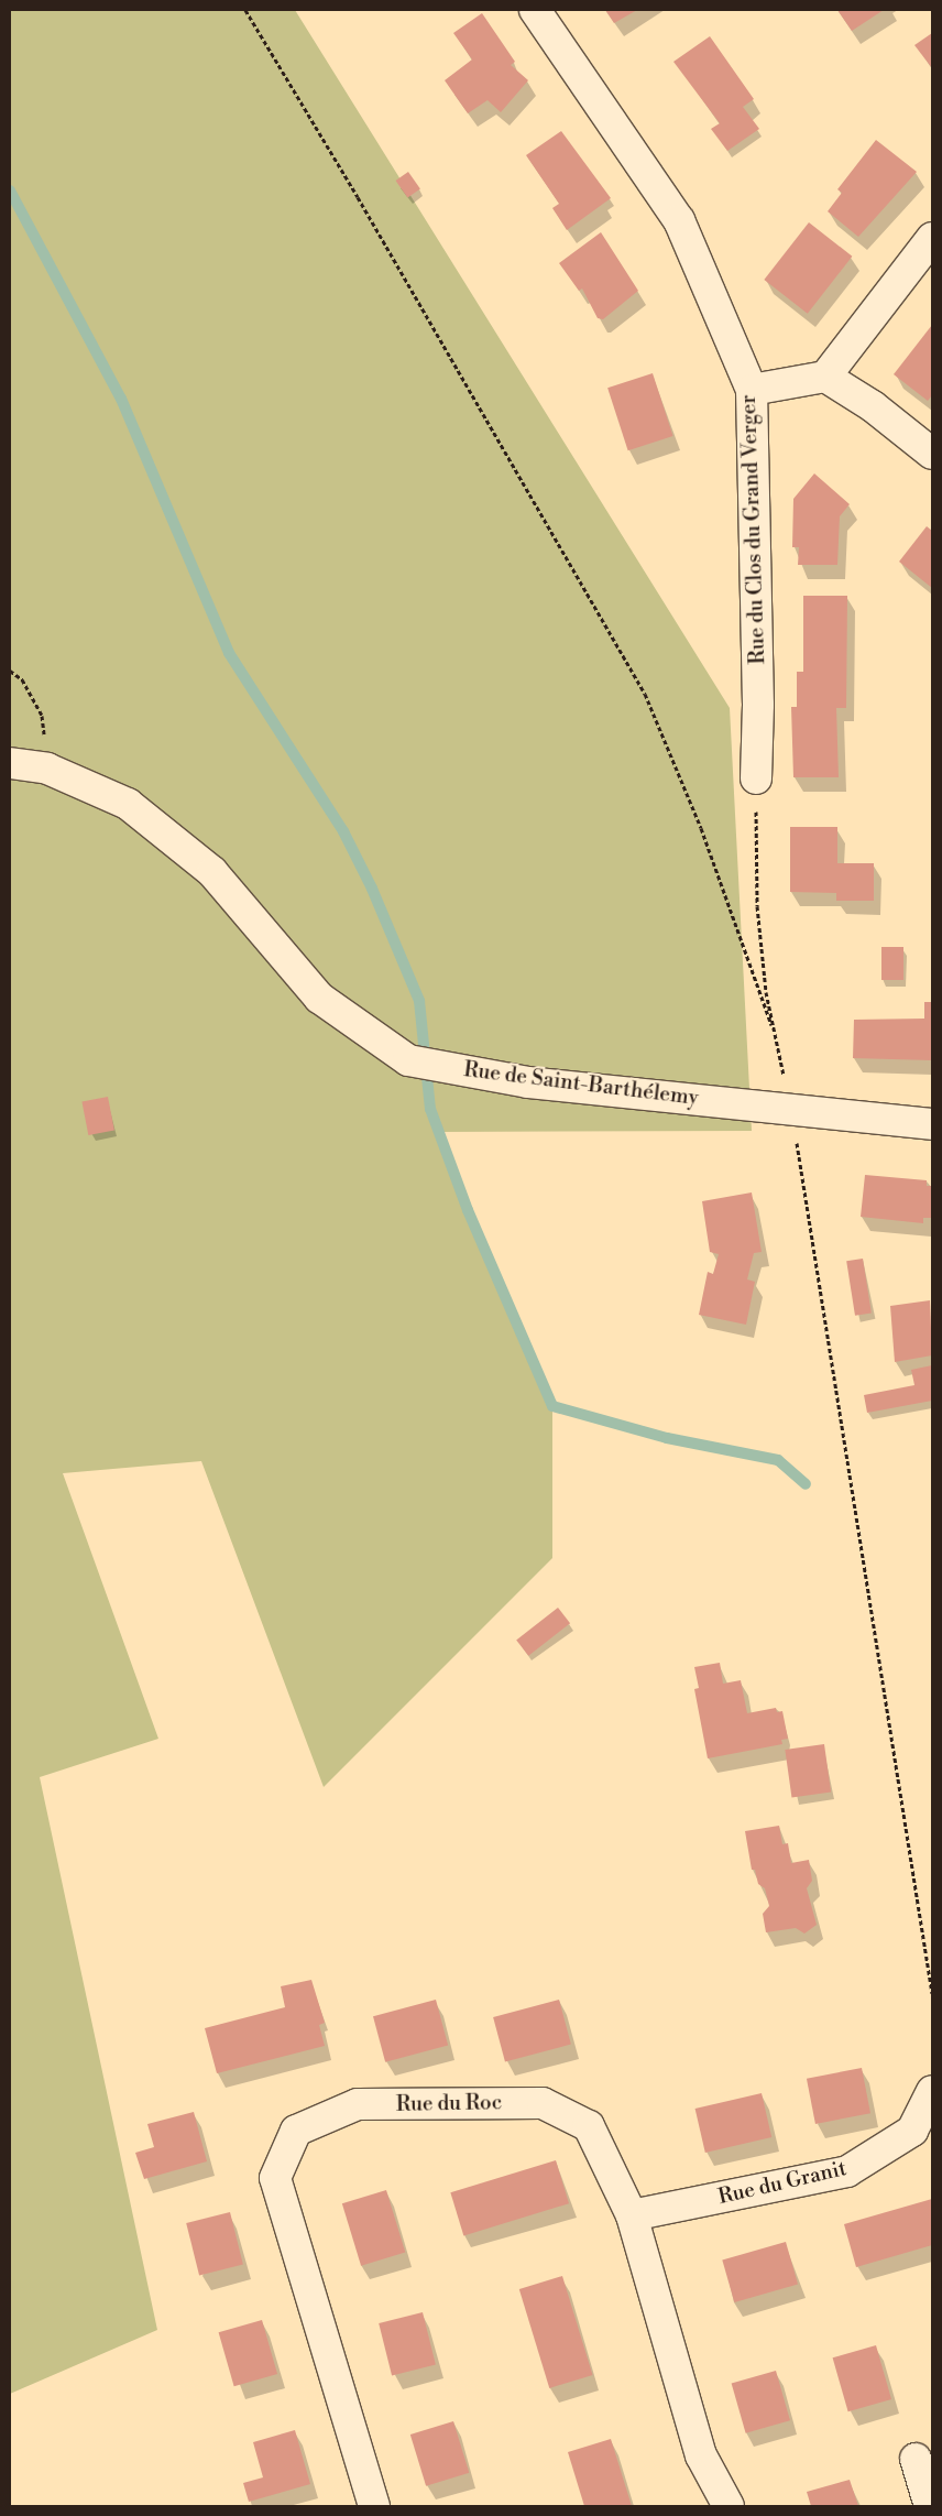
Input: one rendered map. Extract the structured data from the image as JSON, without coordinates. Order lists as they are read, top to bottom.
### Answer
{
  "streets": {
    "street": [
      "Rue du Clos du Grand Verger",
      "Rue de Saint-Barthélemy",
      "Rue du Roc",
      "Rue du Granit"
    ]
  },
  "crossings": [
    ["Rue du Roc", "Rue du Granit"]
  ]
}
